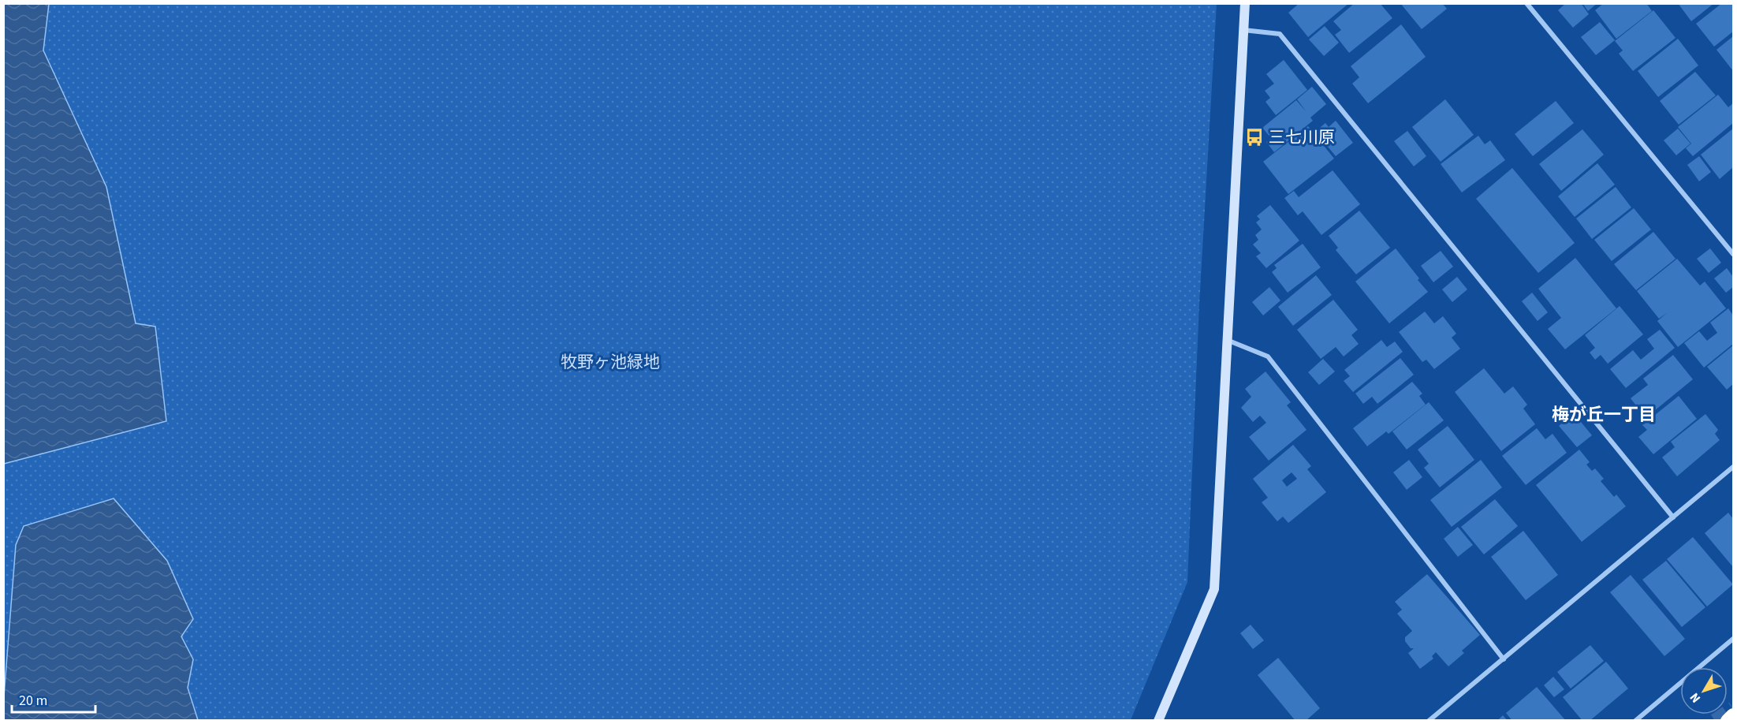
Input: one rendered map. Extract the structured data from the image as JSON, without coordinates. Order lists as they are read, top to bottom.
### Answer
{
  "districts": ["梅が丘一丁目"],
  "parks": ["牧野ヶ池緑地"],
  "places": {
    "bus stop": ["三七川原"]
  },
  "scale_bar": "20 m",
  "north": "bottom left"
}
